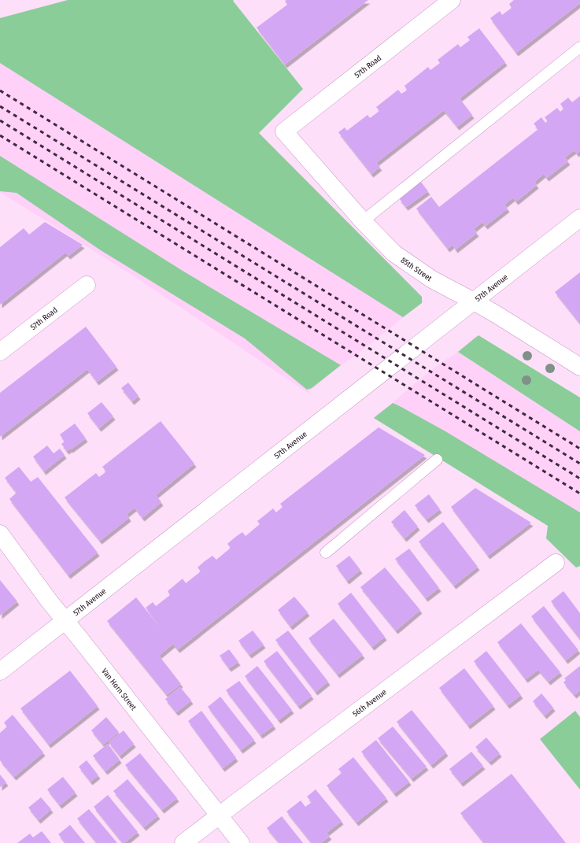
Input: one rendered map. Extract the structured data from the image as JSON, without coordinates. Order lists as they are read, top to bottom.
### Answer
{
  "streets": {
    "street": [
      "57th Road",
      "85th Street",
      "57th Avenue",
      "Van Horn Street",
      "56th Avenue"
    ]
  },
  "crossings": [
    ["57th Road", "85th Street"],
    ["85th Street", "57th Avenue"],
    ["57th Avenue", "Van Horn Street"],
    ["Van Horn Street", "56th Avenue"]
  ]
}
